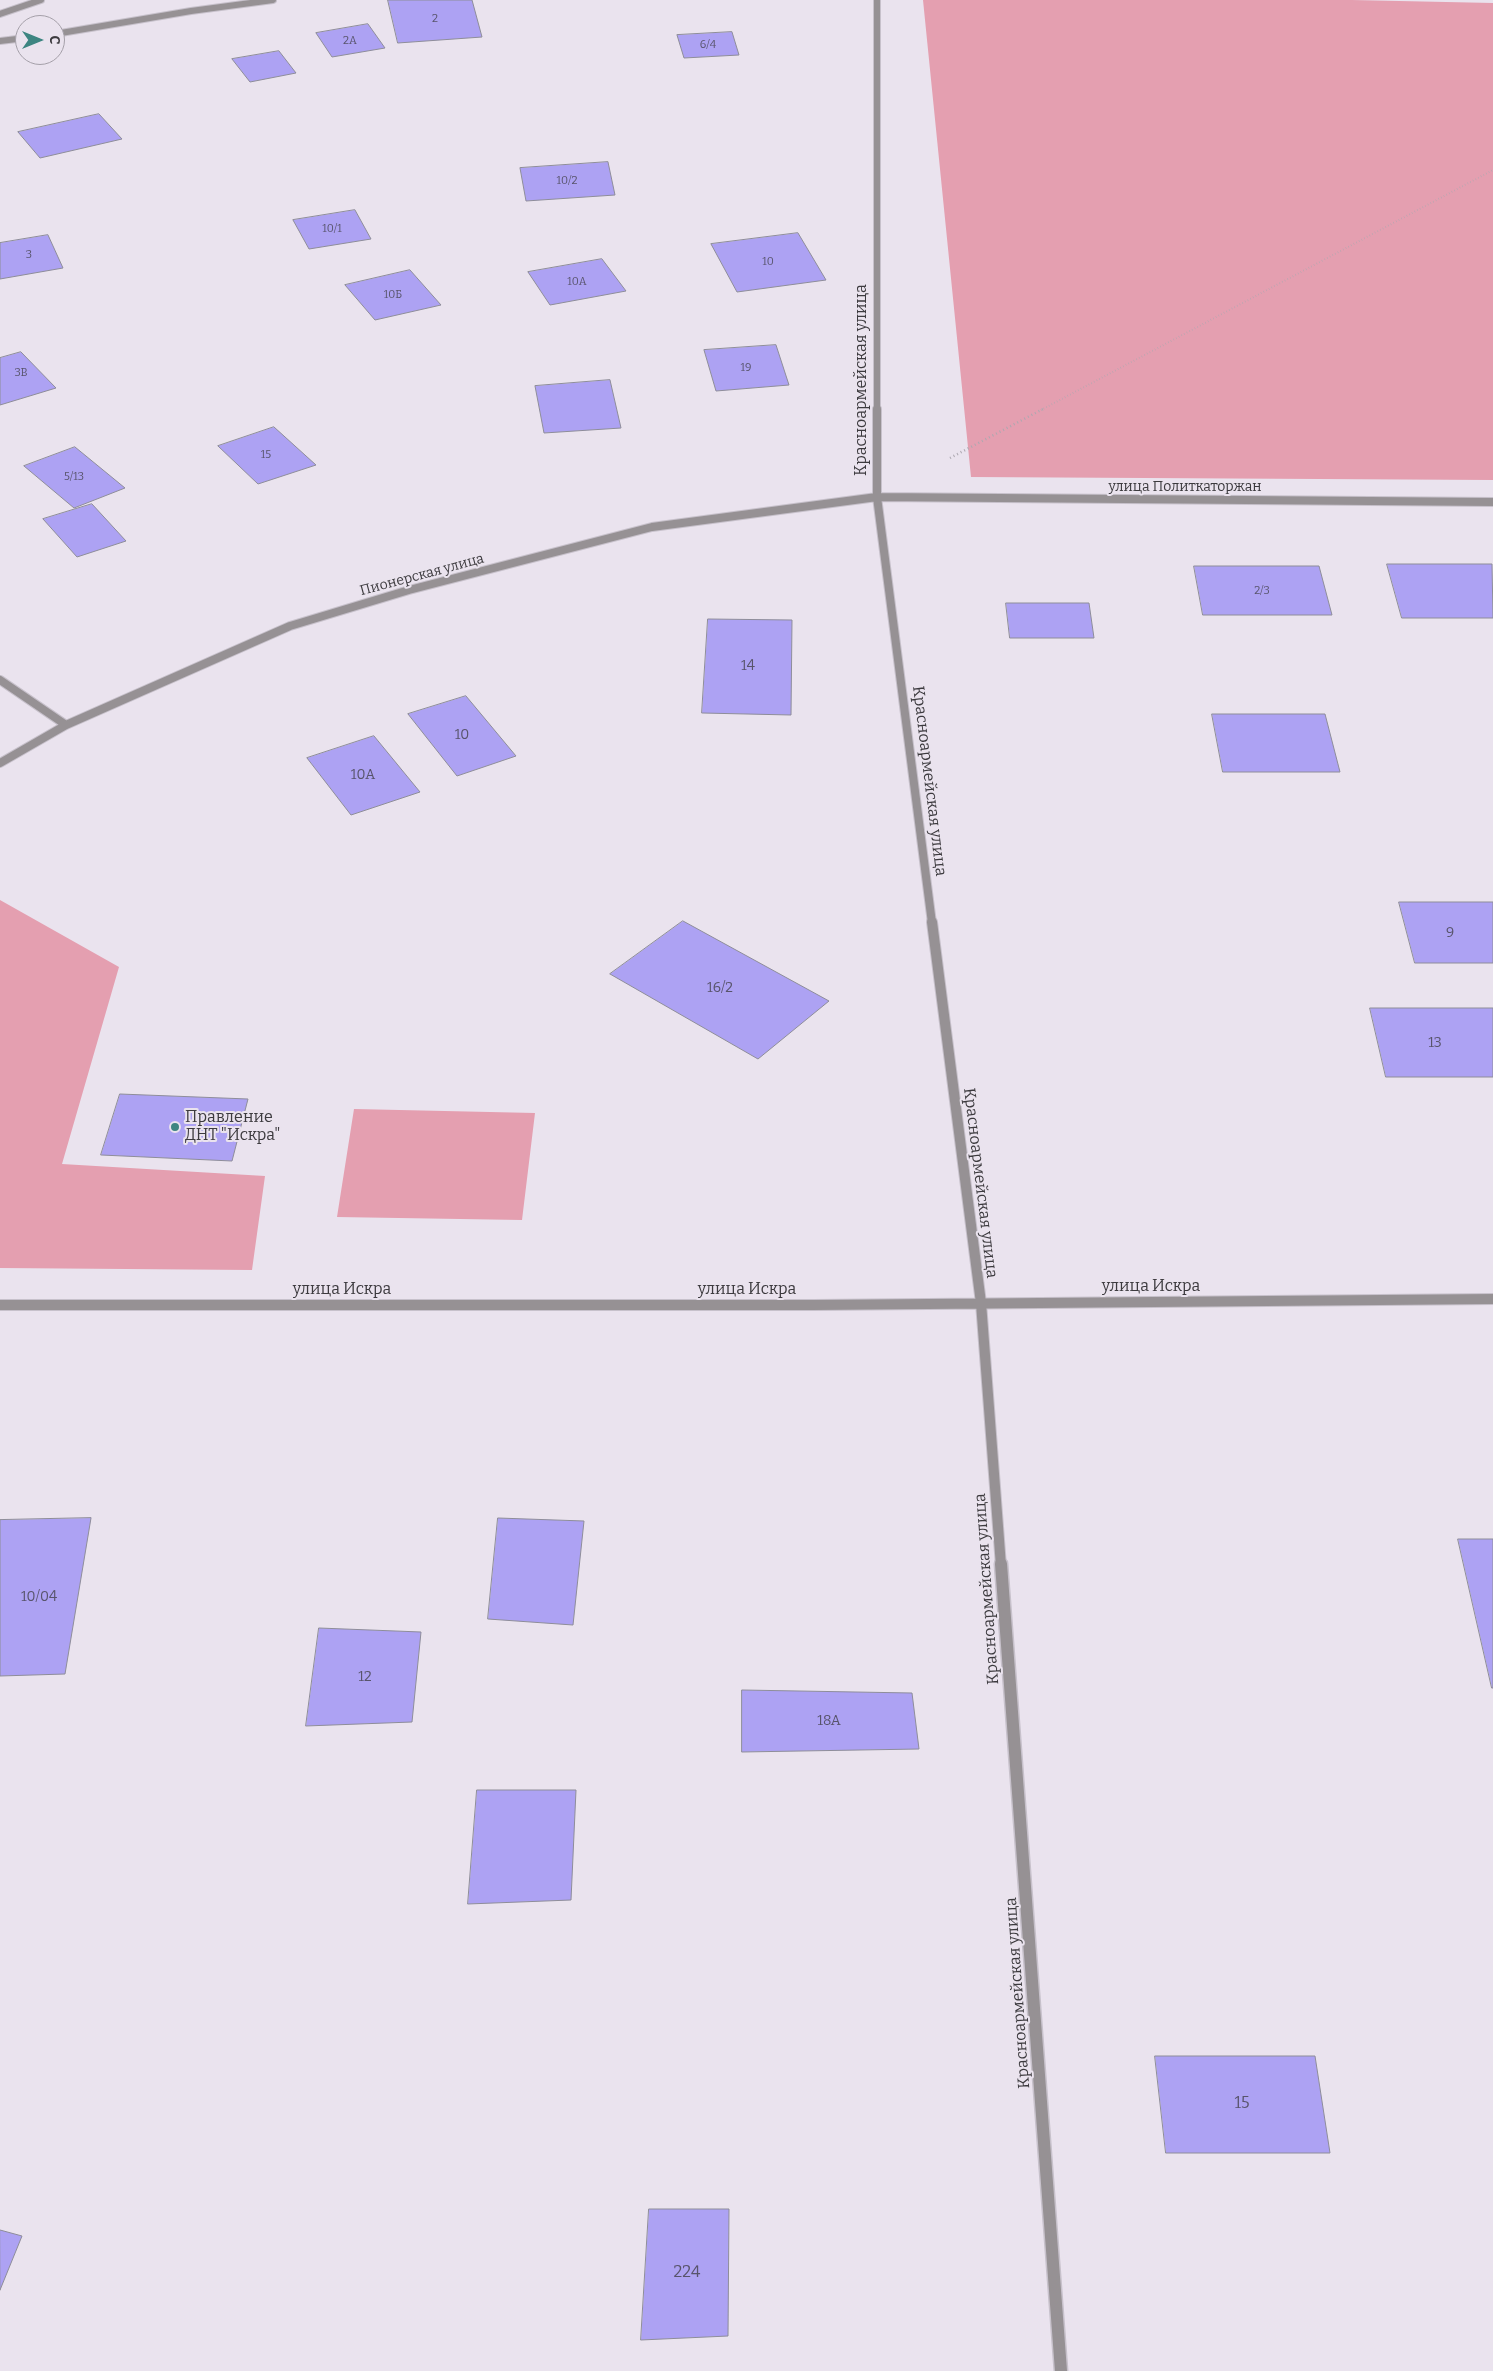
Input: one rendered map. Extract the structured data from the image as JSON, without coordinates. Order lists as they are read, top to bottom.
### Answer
{
  "streets": {
    "street": [
      "Красноармейская улица",
      "улица Политкаторжан",
      "Пионерская улица",
      "улица Искра"
    ]
  },
  "crossings": [
    ["Красноармейская улица", "улица Политкаторжан"],
    ["Красноармейская улица", "Пионерская улица"],
    ["Красноармейская улица", "улица Искра"],
    ["улица Политкаторжан", "Пионерская улица"]
  ],
  "places": ["Правление ДНТ \"Искра\""],
  "house_numbers": [
    "2",
    "2А",
    "6/4",
    "10/2",
    "10/1",
    "3",
    "10",
    "10А",
    "10Б",
    "19",
    "3В",
    "15",
    "5/13",
    "2/3",
    "14",
    "10",
    "10А",
    "9",
    "16/2",
    "13",
    "10/04",
    "12",
    "18А",
    "15",
    "224"
  ],
  "north": "right"
}
